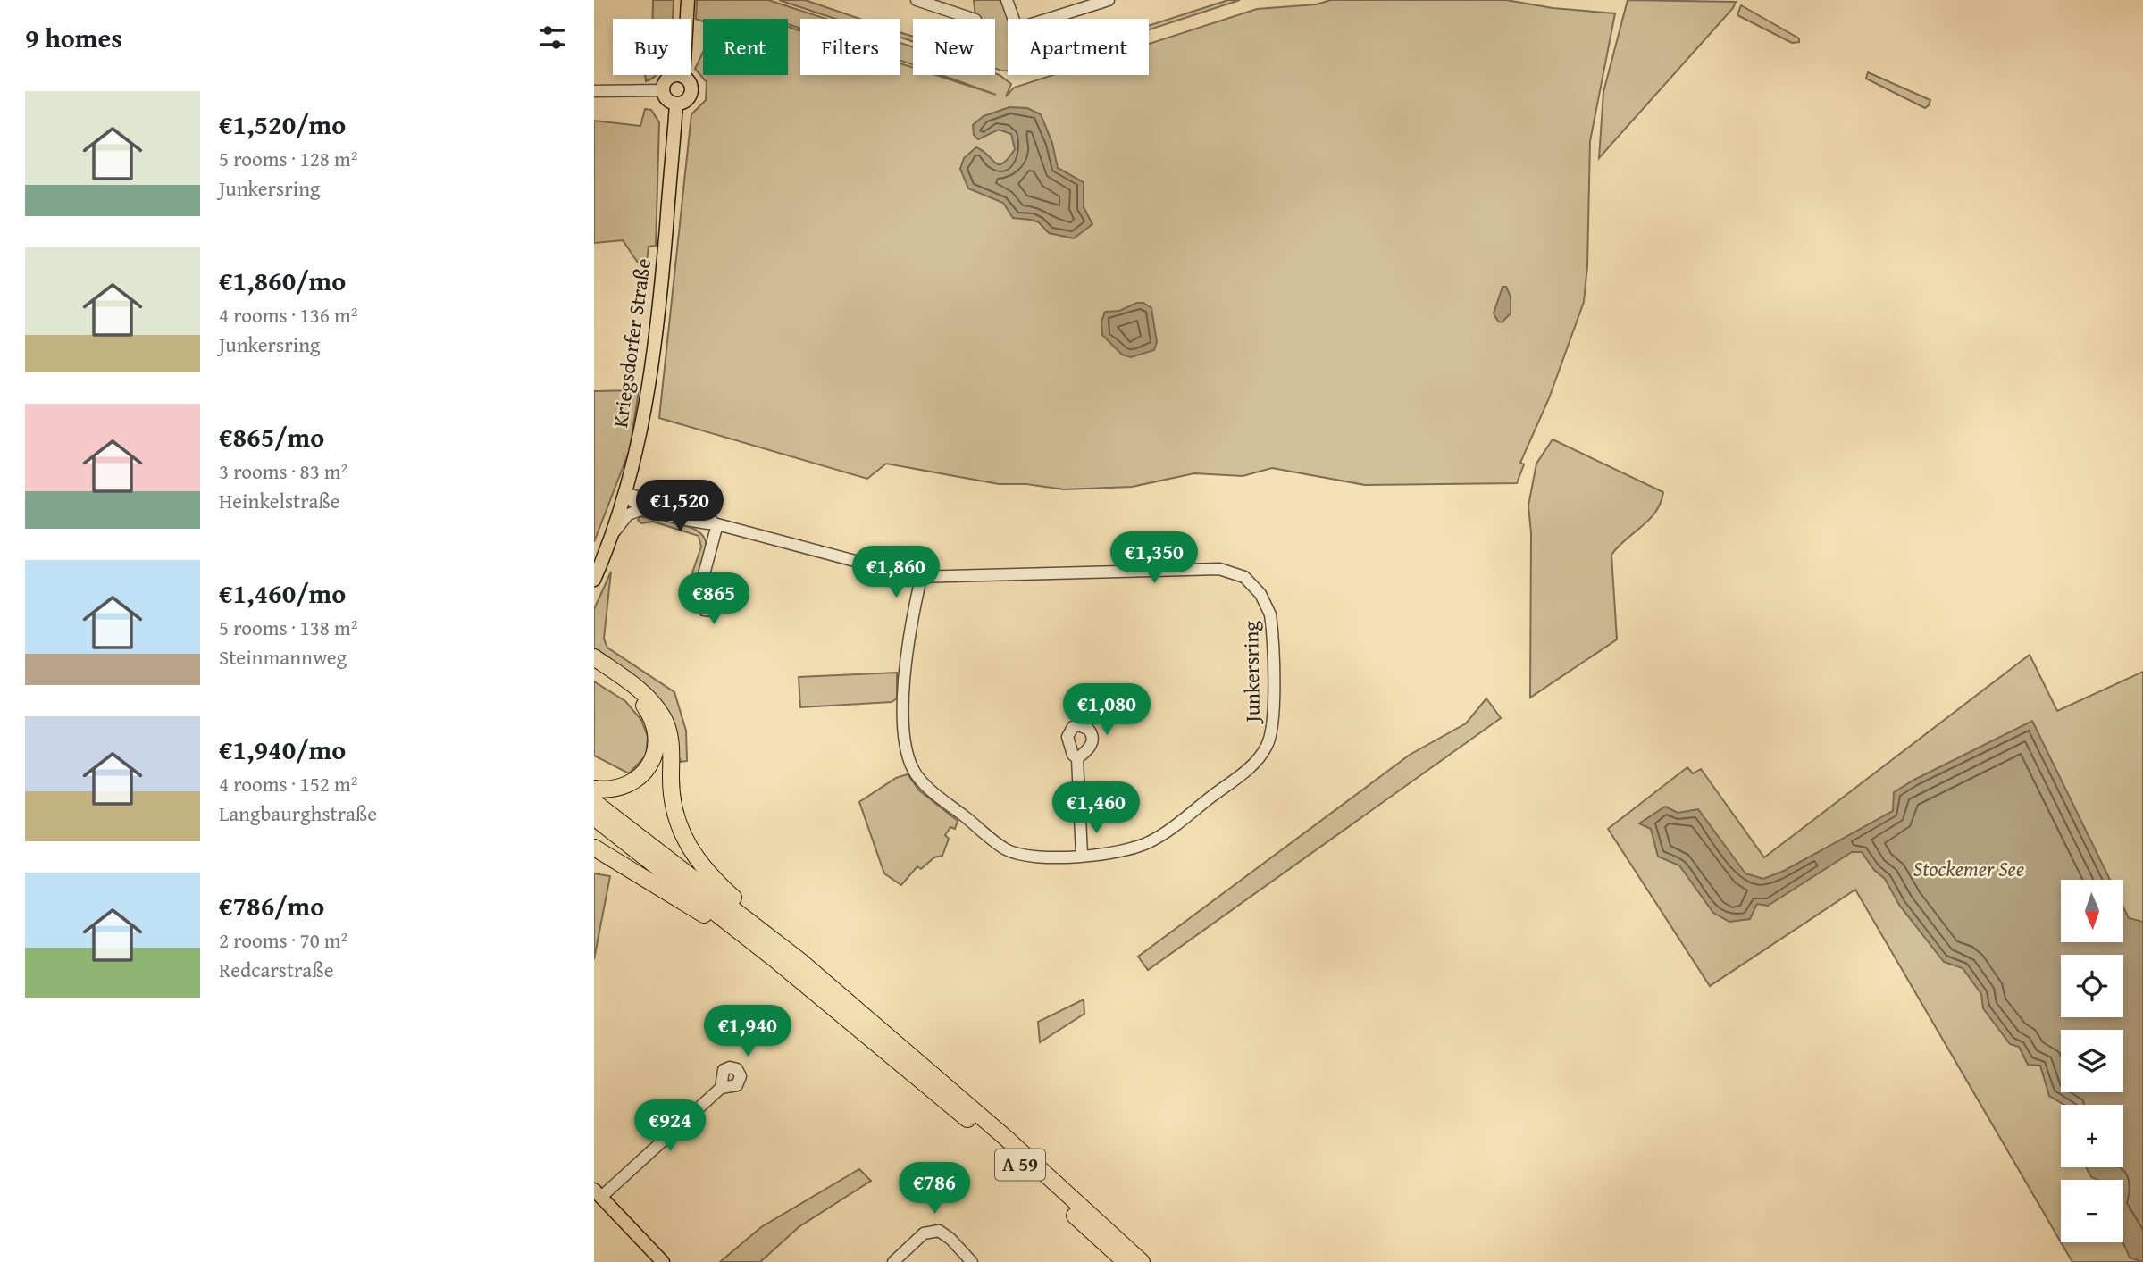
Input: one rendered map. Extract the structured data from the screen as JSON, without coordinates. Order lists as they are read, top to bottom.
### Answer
{
  "streets": {
    "highway": ["A 59"],
    "main road": ["Kriegsdorfer Straße"],
    "street": ["Junkersring"]
  },
  "crossings": [
    ["Kriegsdorfer Straße", "Junkersring"]
  ],
  "parks": ["Stockemer See"],
  "north": "bottom",
  "page": {
    "heading": "9 homes",
    "chip": [
      "Buy",
      "Rent",
      "Filters",
      "New",
      "Apartment"
    ],
    "list": [
      {
        "name": "€1,520/mo",
        "note": "5 rooms · 128 m² · Junkersring"
      },
      {
        "name": "€1,860/mo",
        "note": "4 rooms · 136 m² · Junkersring"
      },
      {
        "name": "€865/mo",
        "note": "3 rooms · 83 m² · Heinkelstraße"
      },
      {
        "name": "€1,460/mo",
        "note": "5 rooms · 138 m² · Steinmannweg"
      },
      {
        "name": "€1,940/mo",
        "note": "4 rooms · 152 m² · Langbaurghstraße"
      },
      {
        "name": "€786/mo",
        "note": "2 rooms · 70 m² · Redcarstraße"
      }
    ],
    "price": [
      "€1,520",
      "€1,350",
      "€1,860",
      "€865",
      "€1,080",
      "€1,460",
      "€1,940",
      "€924",
      "€786"
    ],
    "map_buttons": ["+", "−"]
  }
}
